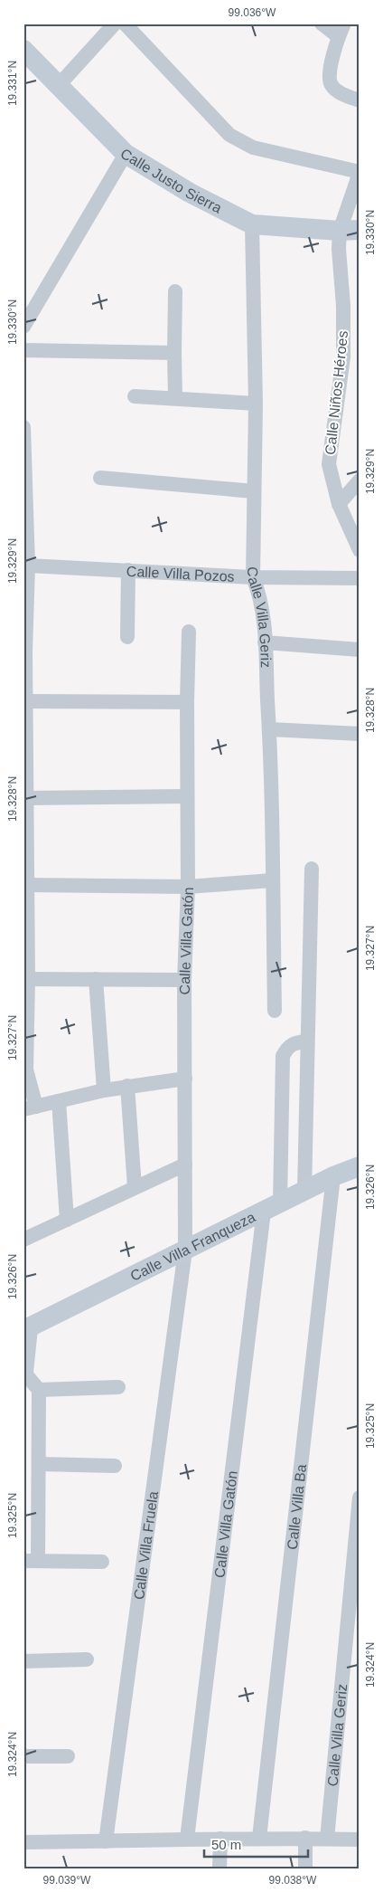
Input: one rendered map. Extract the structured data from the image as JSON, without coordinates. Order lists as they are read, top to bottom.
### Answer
{
  "streets": {
    "street": [
      "Calle Justo Sierra",
      "Calle Niños Héroes",
      "Calle Villa Pozos",
      "Calle Villa Geriz",
      "Calle Villa Gatón",
      "Calle Villa Franqueza",
      "Calle Villa Ba",
      "Calle Villa Fruela"
    ]
  },
  "crossings": [
    ["Calle Justo Sierra", "Calle Niños Héroes"],
    ["Calle Justo Sierra", "Calle Villa Geriz"],
    ["Calle Villa Pozos", "Calle Villa Geriz"],
    ["Calle Villa Gatón", "Calle Villa Franqueza"],
    ["Calle Villa Gatón", "Calle Villa Fruela"],
    ["Calle Villa Franqueza", "Calle Villa Ba"],
    ["Calle Villa Franqueza", "Calle Villa Fruela"]
  ],
  "scale_bar": "50 m",
  "coordinates": [
    "99.036°W",
    "19.331°N",
    "19.330°N",
    "19.329°N",
    "19.328°N",
    "19.327°N",
    "19.326°N",
    "19.325°N",
    "19.324°N",
    "99.039°W",
    "99.038°W"
  ]
}
